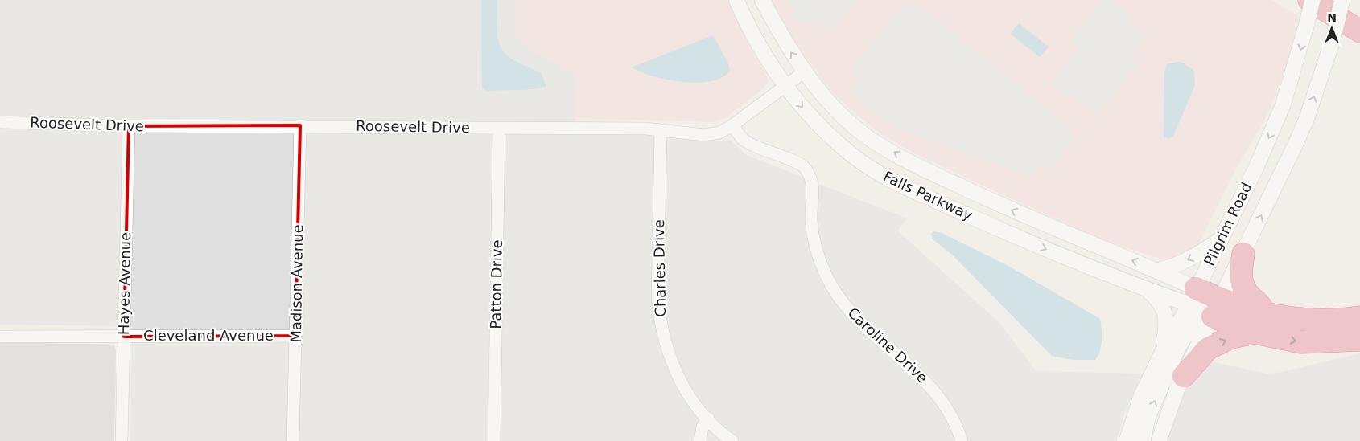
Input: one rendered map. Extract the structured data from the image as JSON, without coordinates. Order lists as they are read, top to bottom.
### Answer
{
  "streets": {
    "street": [
      "Roosevelt Drive",
      "Falls Parkway",
      "Pilgrim Road",
      "Charles Drive",
      "Hayes Avenue",
      "Madison Avenue",
      "Patton Drive",
      "Cleveland Avenue",
      "Caroline Drive"
    ]
  },
  "crossings": [
    ["Roosevelt Drive", "Falls Parkway"],
    ["Roosevelt Drive", "Charles Drive"],
    ["Roosevelt Drive", "Hayes Avenue"],
    ["Roosevelt Drive", "Madison Avenue"],
    ["Roosevelt Drive", "Patton Drive"],
    ["Roosevelt Drive", "Caroline Drive"],
    ["Falls Parkway", "Pilgrim Road"],
    ["Hayes Avenue", "Cleveland Avenue"],
    ["Madison Avenue", "Cleveland Avenue"]
  ],
  "north": "top"
}
